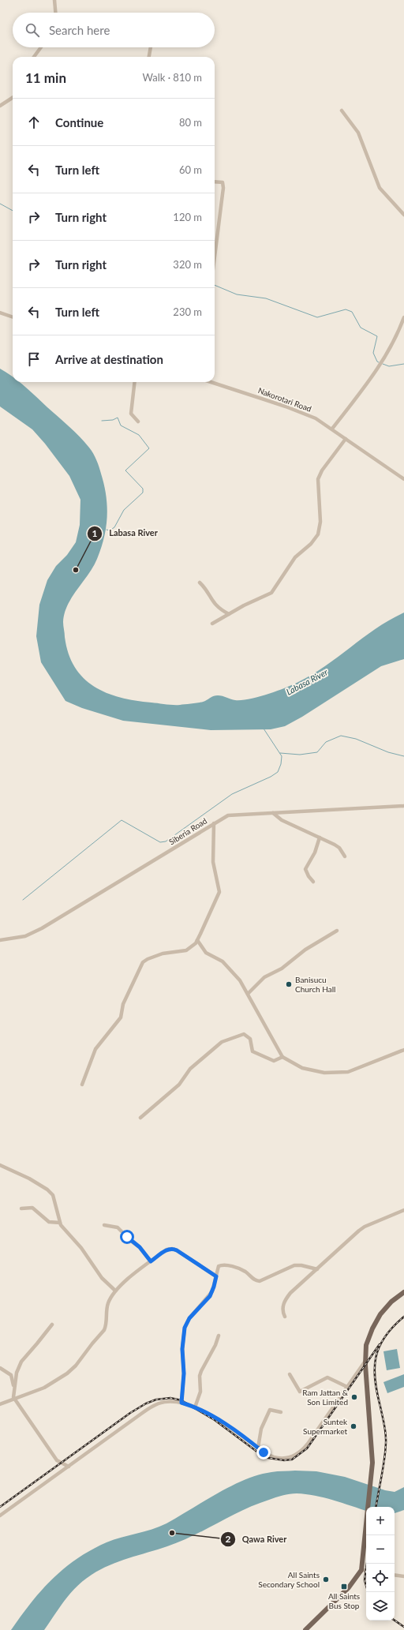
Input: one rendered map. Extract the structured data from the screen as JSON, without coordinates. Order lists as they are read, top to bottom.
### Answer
{
  "streets": {
    "street": ["Nakorotari Road", "Siberia Road"]
  },
  "water": ["Labasa River"],
  "places": {
    "other": [
      "Labasa River",
      "Banisucu Church Hall",
      "Ram Jattan & Son Limited",
      "Suntek Supermarket",
      "Qawa River",
      "All Saints Secondary School"
    ],
    "transit": ["All Saints Bus Stop"]
  },
  "page": {
    "search": "Search here",
    "heading": ["11 min", "Walk · 810 m"],
    "list": [
      ["Continue", "80 m"],
      ["Turn left", "60 m"],
      ["Turn right", "120 m"],
      ["Turn right", "320 m"],
      ["Turn left", "230 m"],
      "Arrive at destination"
    ],
    "map_buttons": ["+", "−"]
  }
}
